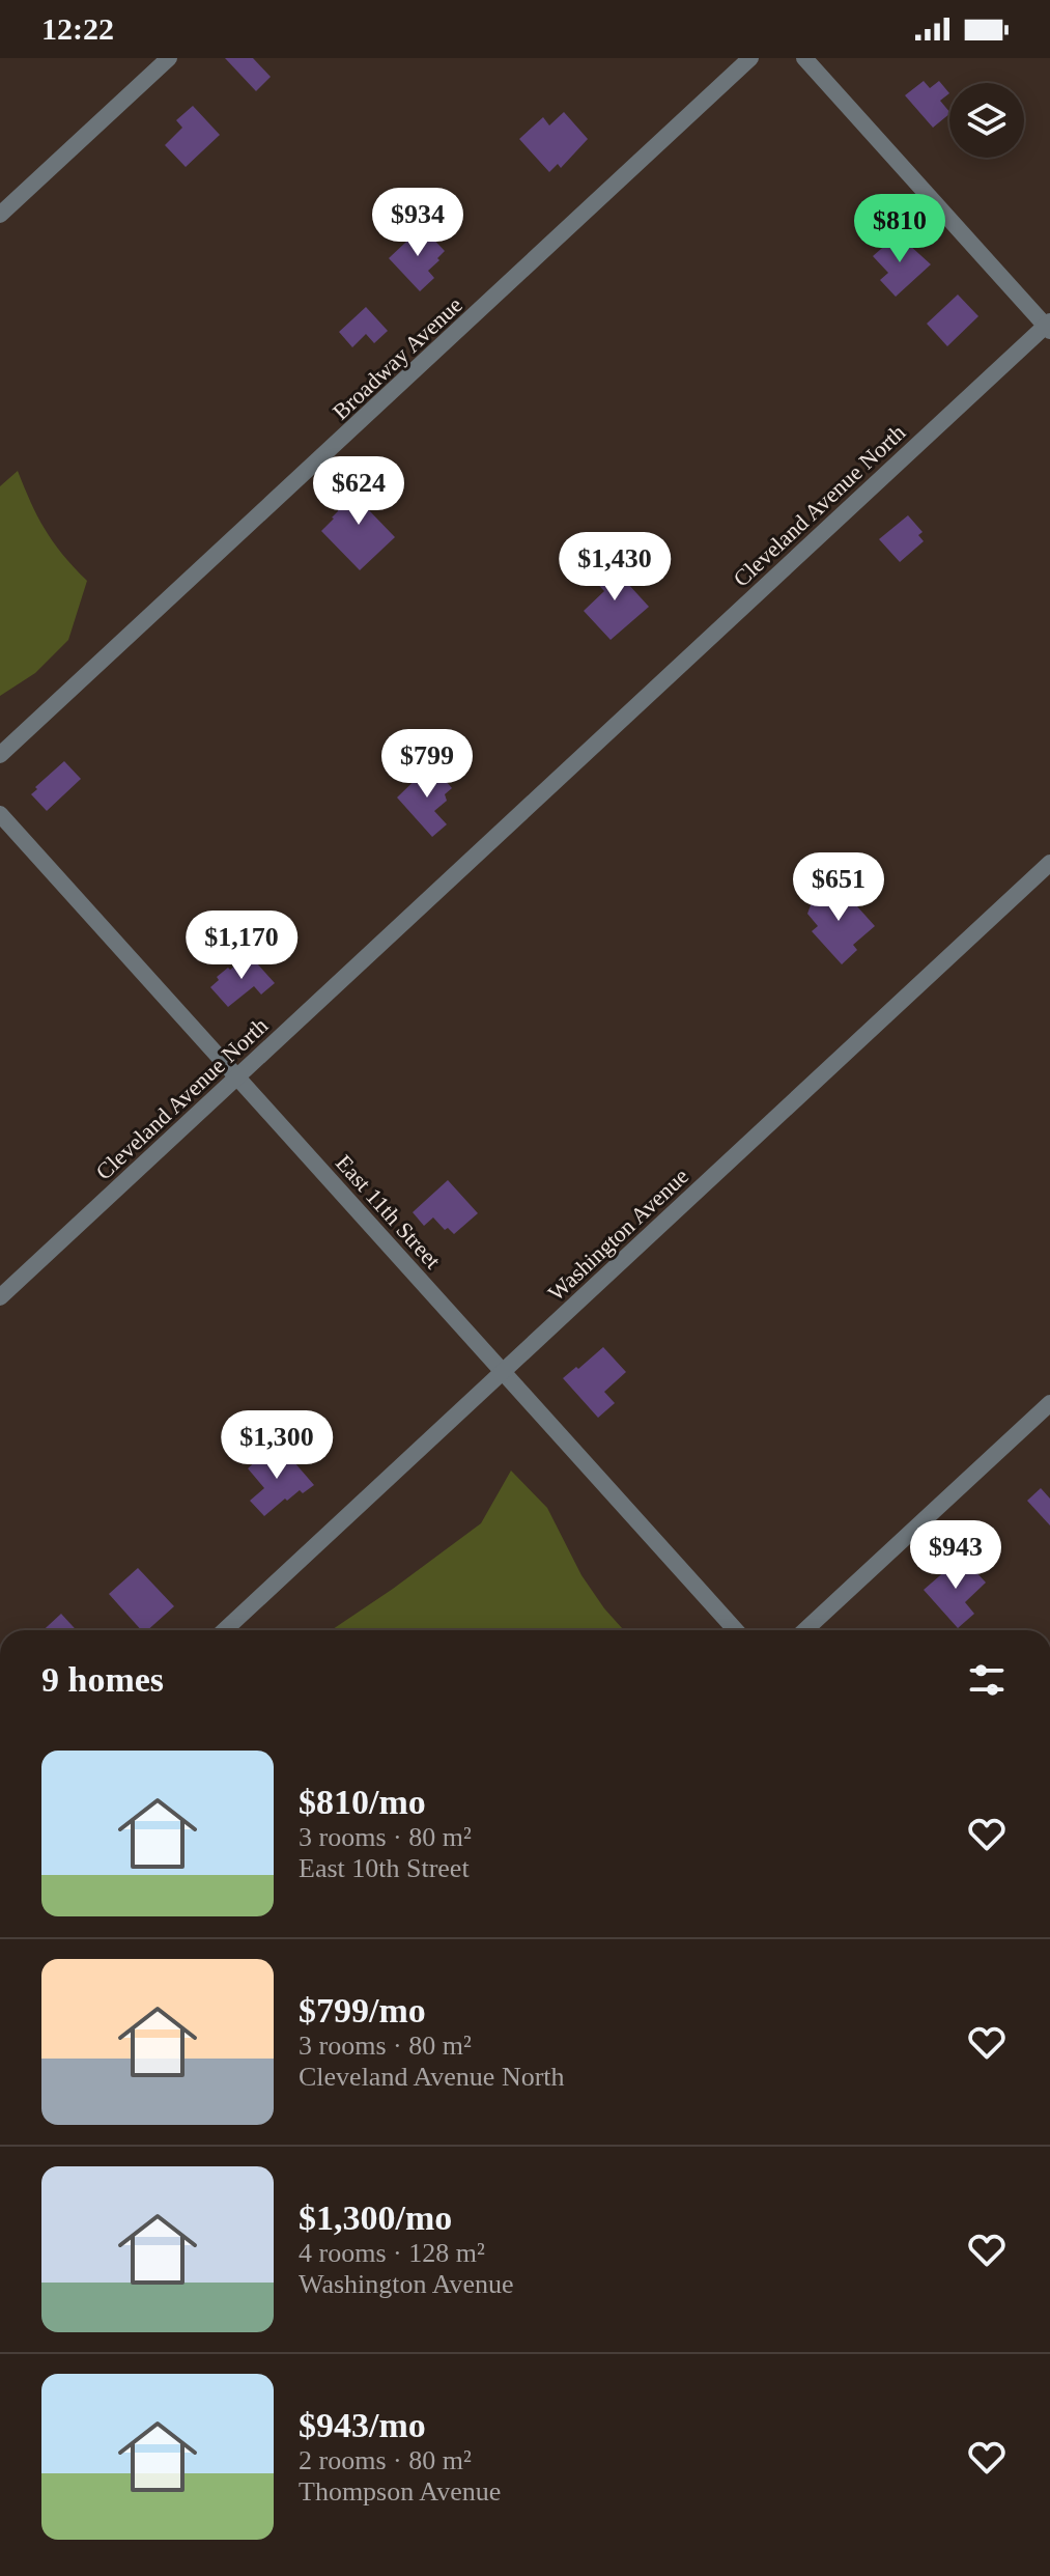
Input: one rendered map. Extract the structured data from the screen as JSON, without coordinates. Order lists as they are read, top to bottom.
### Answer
{
  "streets": {
    "street": [
      "Broadway Avenue",
      "Cleveland Avenue North",
      "East 11th Street",
      "Washington Avenue"
    ]
  },
  "crossings": [
    ["Cleveland Avenue North", "East 11th Street"],
    ["East 11th Street", "Washington Avenue"]
  ],
  "page": {
    "status": "12:22",
    "price": [
      "$934",
      "$810",
      "$624",
      "$1,430",
      "$799",
      "$651",
      "$1,170",
      "$1,300",
      "$943"
    ],
    "heading": "9 homes",
    "list": [
      {
        "name": "$810/mo",
        "note": "3 rooms · 80 m² · East 10th Street"
      },
      {
        "name": "$799/mo",
        "note": "3 rooms · 80 m² · Cleveland Avenue North"
      },
      {
        "name": "$1,300/mo",
        "note": "4 rooms · 128 m² · Washington Avenue"
      },
      {
        "name": "$943/mo",
        "note": "2 rooms · 80 m² · Thompson Avenue"
      }
    ]
  }
}
